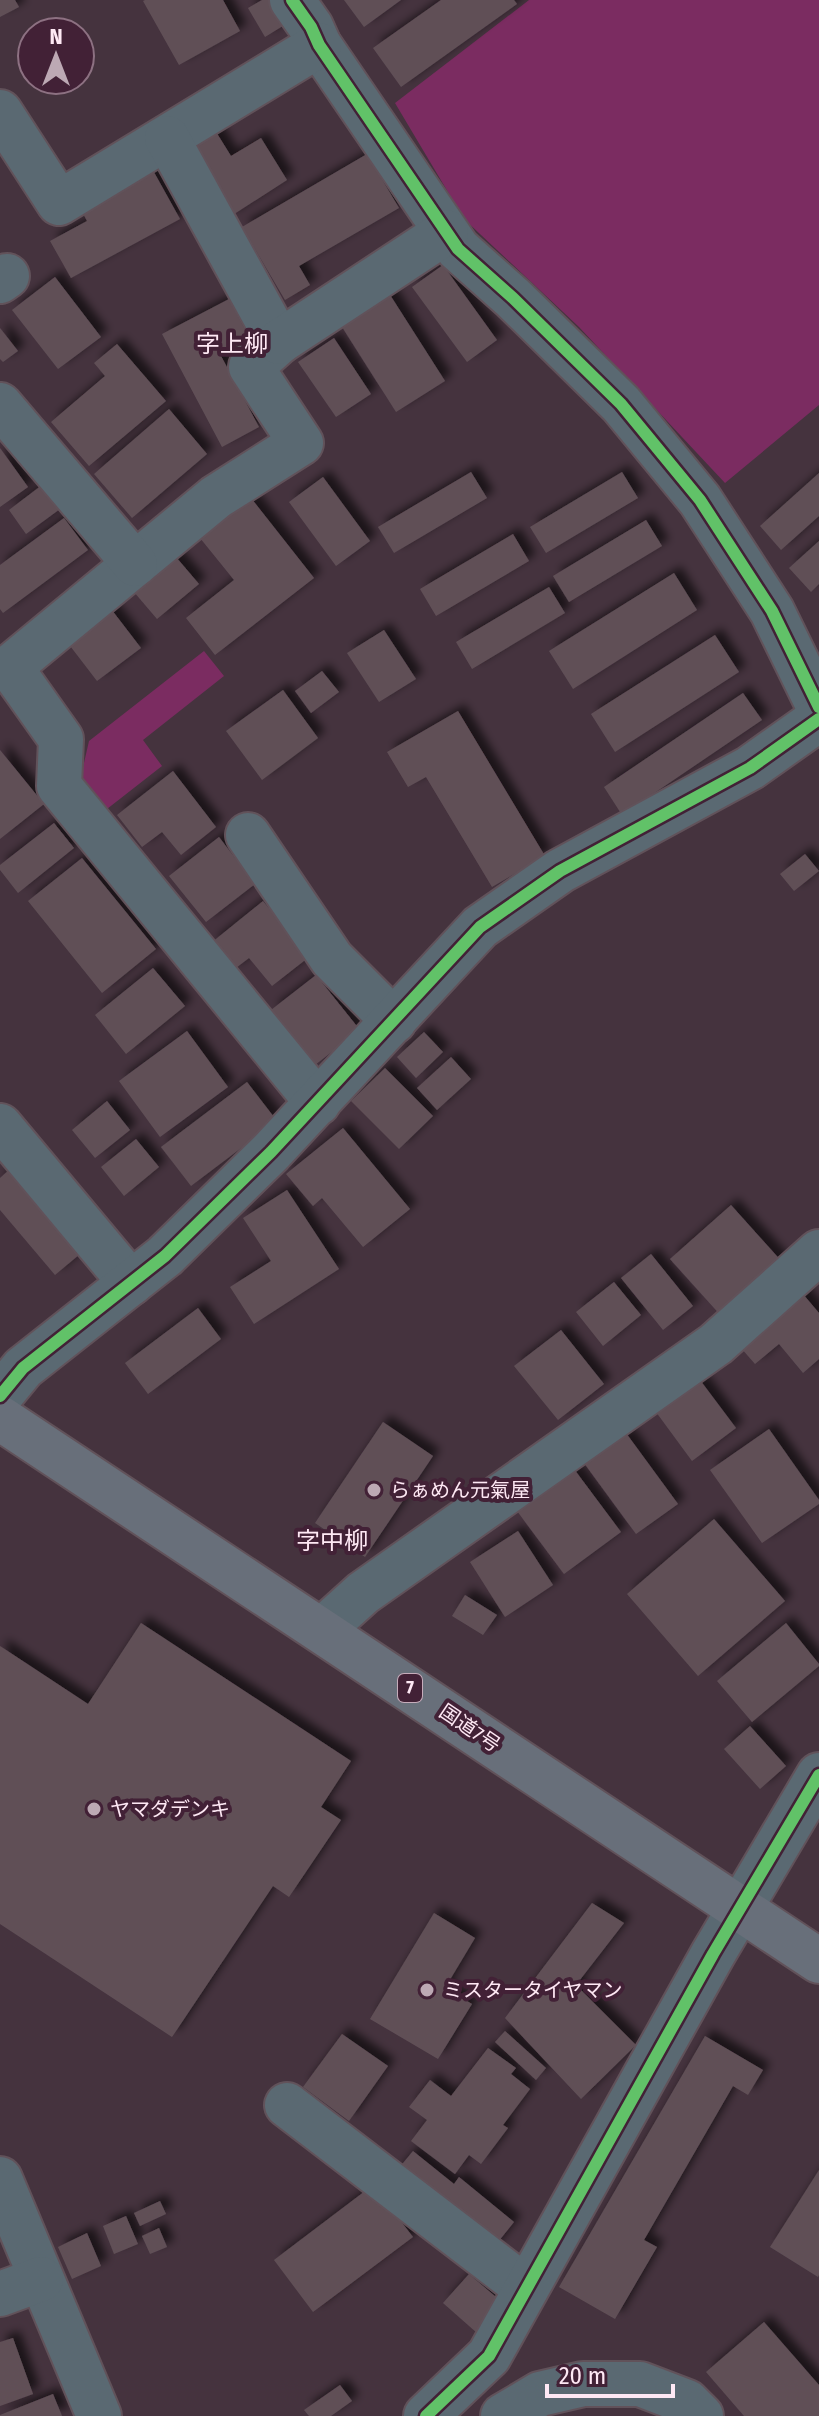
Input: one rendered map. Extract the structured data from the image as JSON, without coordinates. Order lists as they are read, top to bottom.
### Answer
{
  "streets": {
    "highway": ["7", "国道7号"]
  },
  "districts": ["字上柳", "字中柳"],
  "places": ["らぁめん元氣屋", "ヤマダデンキ", "ミスタータイヤマン"],
  "scale_bar": "20 m",
  "north": "top"
}
